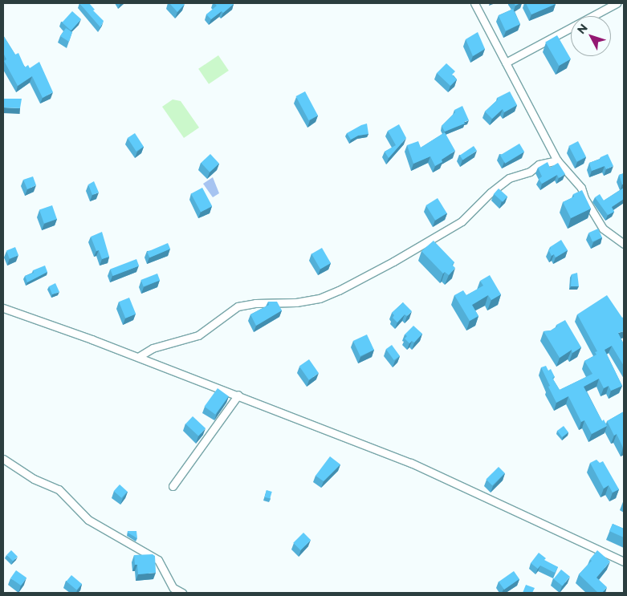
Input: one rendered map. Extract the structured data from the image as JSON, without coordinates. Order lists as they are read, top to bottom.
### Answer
{
  "north": "top left"
}
